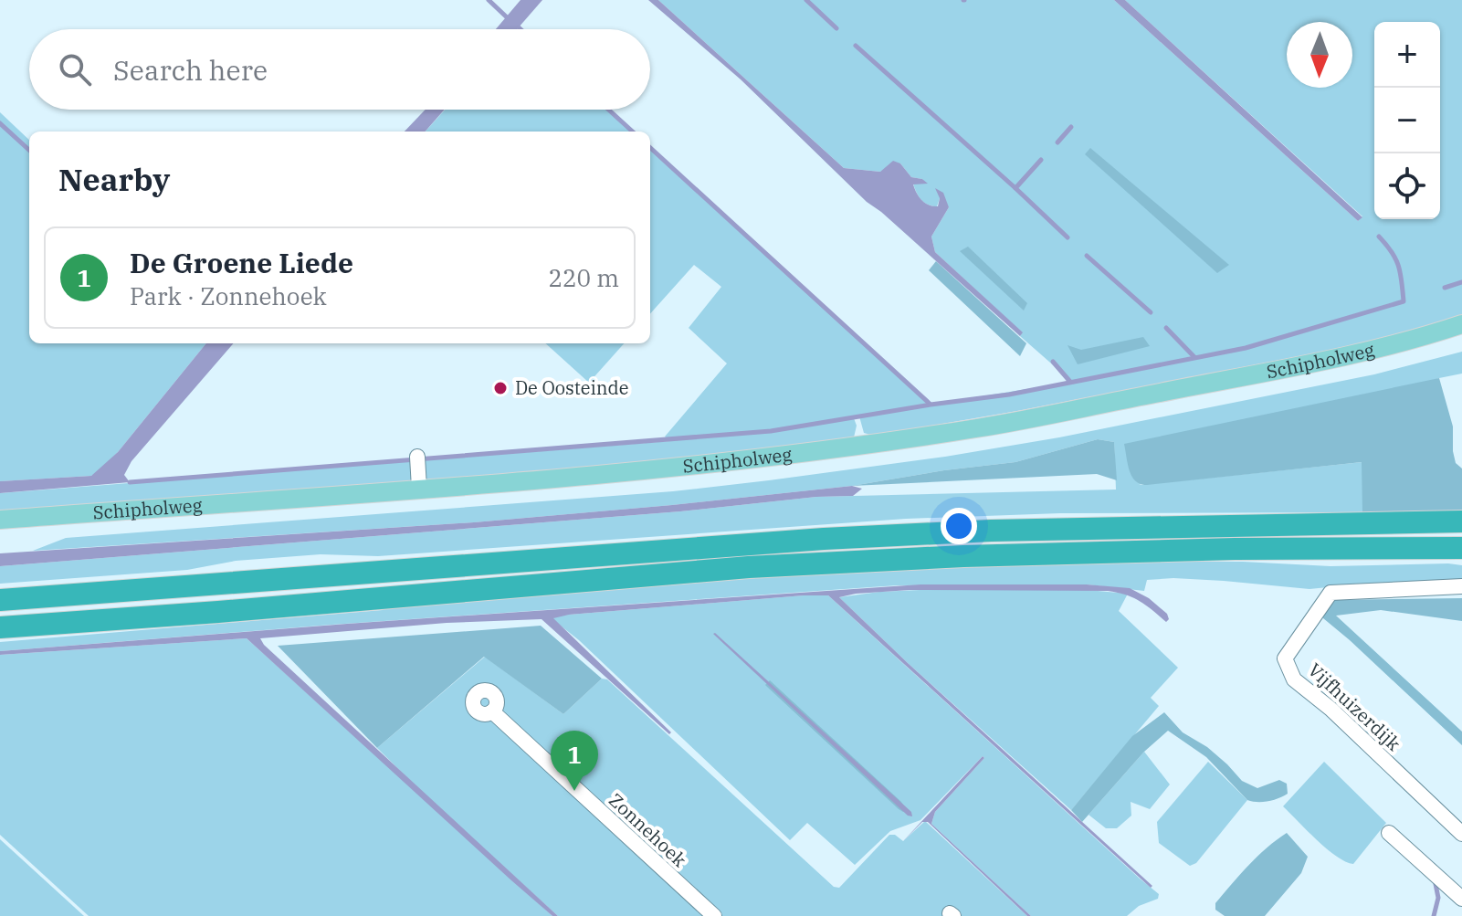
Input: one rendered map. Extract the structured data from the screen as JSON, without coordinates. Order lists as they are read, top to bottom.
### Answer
{
  "streets": {
    "main road": ["Schipholweg"],
    "street": ["Vijfhuizerdijk", "Zonnehoek"]
  },
  "places": ["De Oosteinde"],
  "north": "bottom",
  "page": {
    "map_buttons": ["+", "−"],
    "search": "Search here",
    "heading": "Nearby",
    "list": [
      {
        "mark": "1",
        "name": "De Groene Liede",
        "note": "Park · Zonnehoek",
        "value": "220 m"
      }
    ],
    "pins": "1"
  }
}
